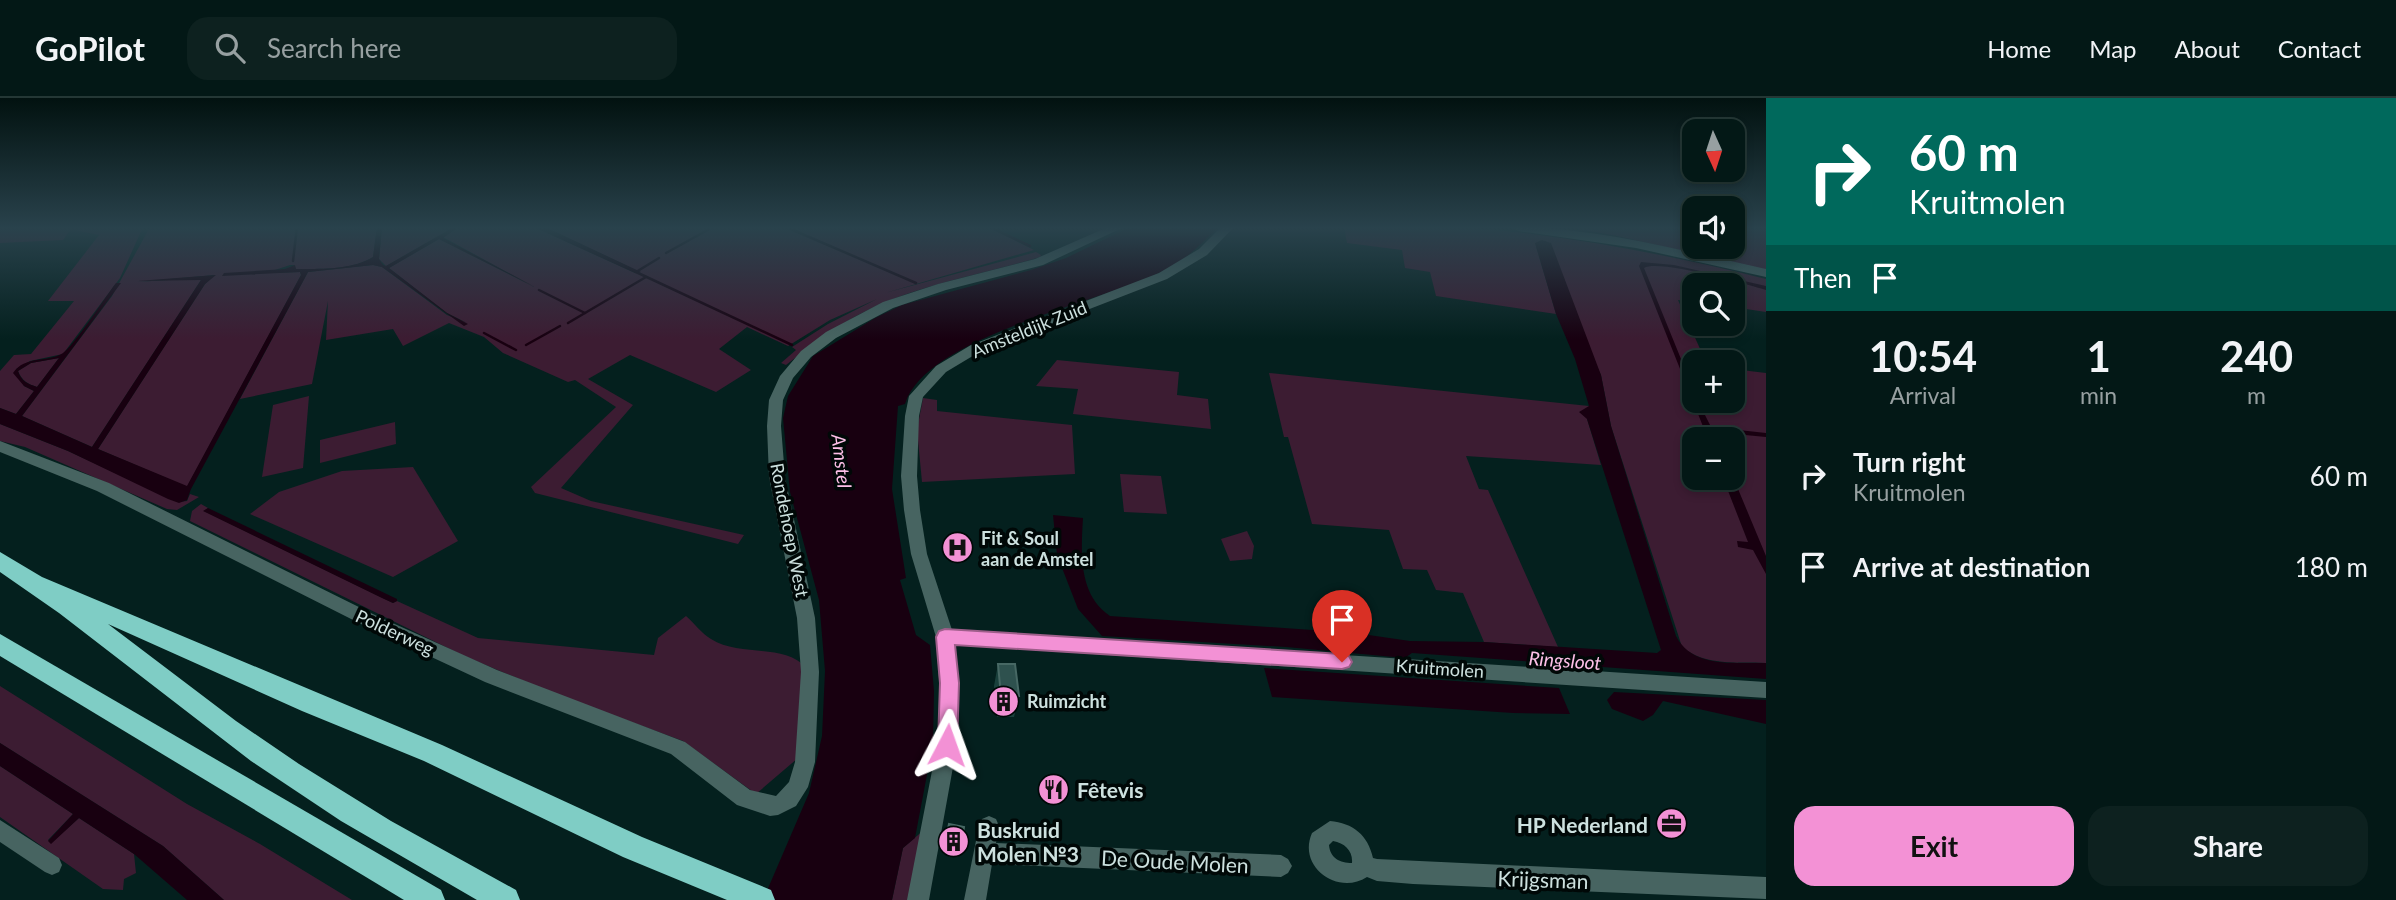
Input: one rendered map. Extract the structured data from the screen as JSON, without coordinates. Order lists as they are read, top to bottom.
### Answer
{
  "streets": {
    "street": [
      "Amsteldijk Zuid",
      "Rondehoep West",
      "Polderweg",
      "Kruitmolen",
      "De Oude Molen",
      "Krijgsman"
    ]
  },
  "crossings": [
    ["Amsteldijk Zuid", "Kruitmolen"],
    ["Rondehoep West", "Polderweg"]
  ],
  "water": ["Amstel", "Ringsloot"],
  "places": {
    "hospital": ["Fit & Soul aan de Amstel"],
    "building": ["Ruimzicht", "Buskruid Molen №3"],
    "restaurant": ["Fêtevis"],
    "office": ["HP Nederland"]
  },
  "north": "bottom",
  "page": {
    "header": "GoPilot",
    "search": "Search here",
    "nav": [
      "Home",
      "Map",
      "About",
      "Contact"
    ],
    "turn": ["60 m", "Kruitmolen"],
    "map_buttons": ["+", "−"],
    "then": "Then",
    "eta": [
      "10:54",
      "Arrival",
      "1",
      "min",
      "240",
      "m"
    ],
    "list": [
      {
        "name": "Turn right",
        "note": "Kruitmolen",
        "value": "60 m"
      },
      {
        "name": "Arrive at destination",
        "value": "180 m"
      }
    ],
    "buttons": ["Exit", "Share"]
  }
}
